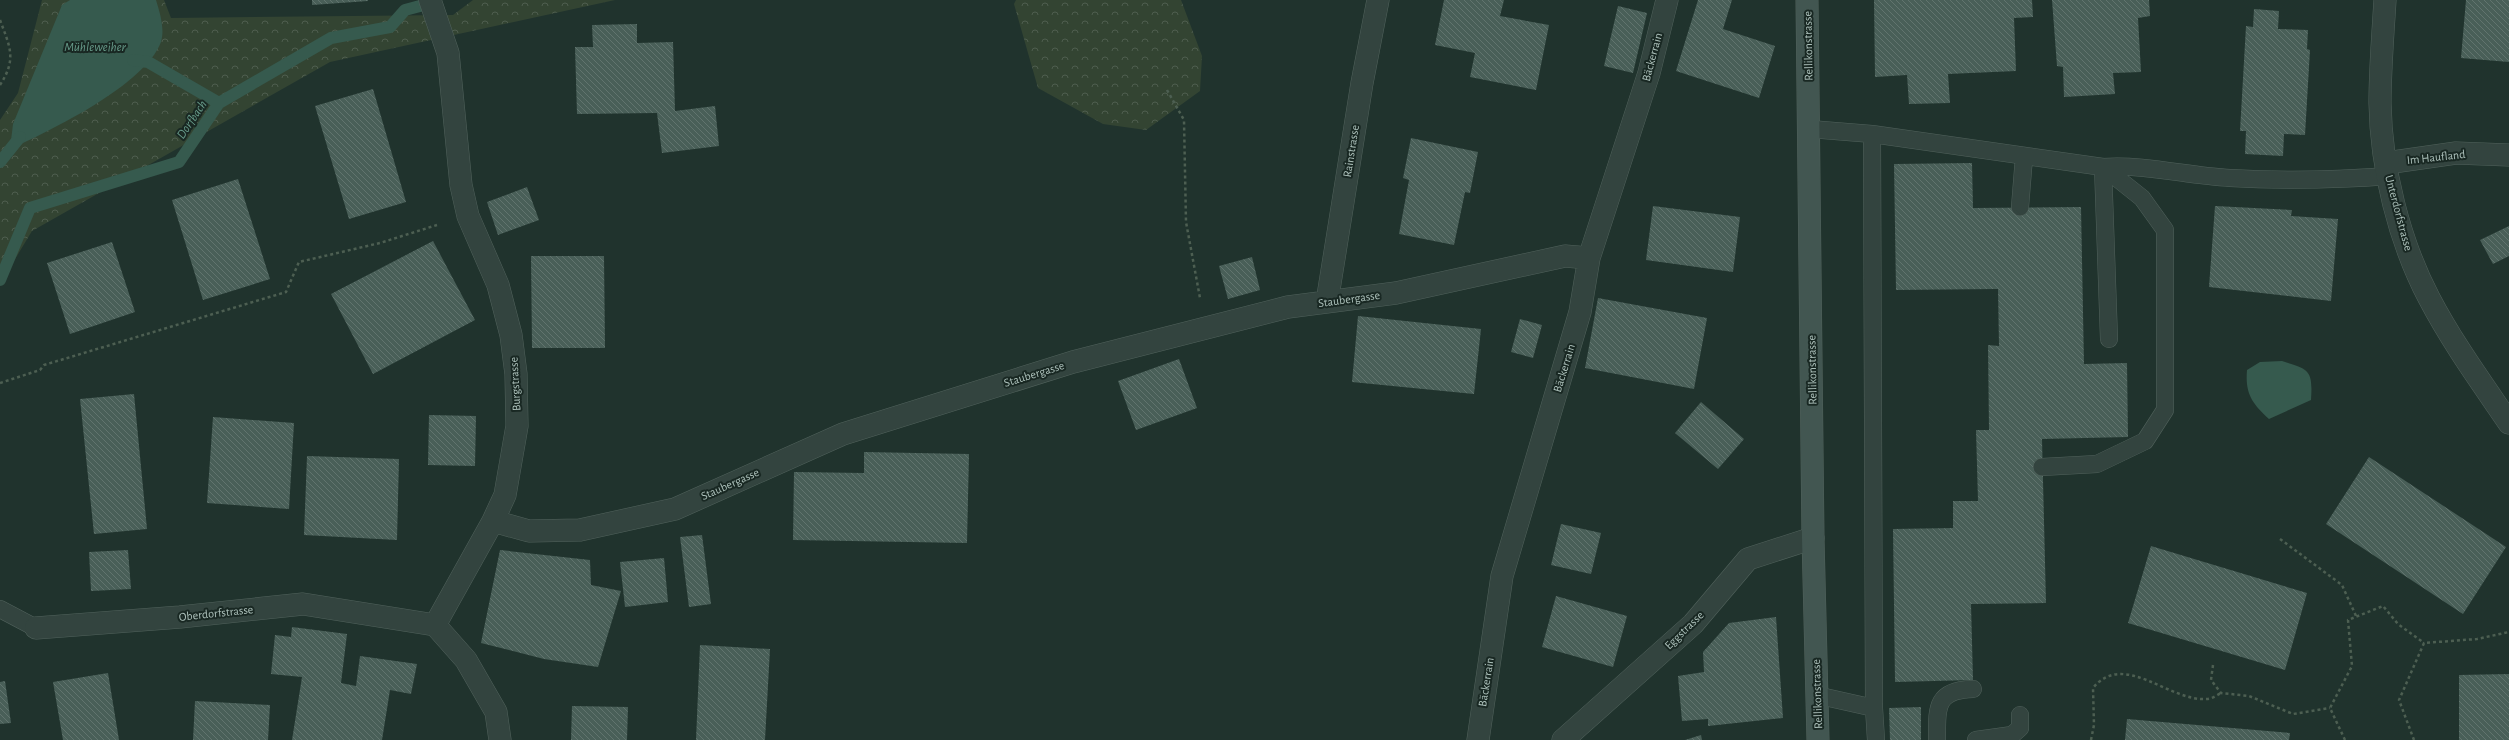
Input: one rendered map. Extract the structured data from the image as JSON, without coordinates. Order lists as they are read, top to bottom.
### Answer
{
  "streets": {
    "street": [
      "Rellikonstrasse",
      "Bäckerrain",
      "Rainstrasse",
      "Im Haufland",
      "Unterdorfstrasse",
      "Staubergasse",
      "Burgstrasse",
      "Oberdorfstrasse",
      "Eggstrasse"
    ]
  },
  "crossings": [
    ["Rellikonstrasse", "Eggstrasse"],
    ["Bäckerrain", "Staubergasse"],
    ["Rainstrasse", "Staubergasse"],
    ["Im Haufland", "Unterdorfstrasse"],
    ["Staubergasse", "Burgstrasse"],
    ["Burgstrasse", "Oberdorfstrasse"]
  ],
  "water": ["Mühleweiher", "Dorfbach"]
}
